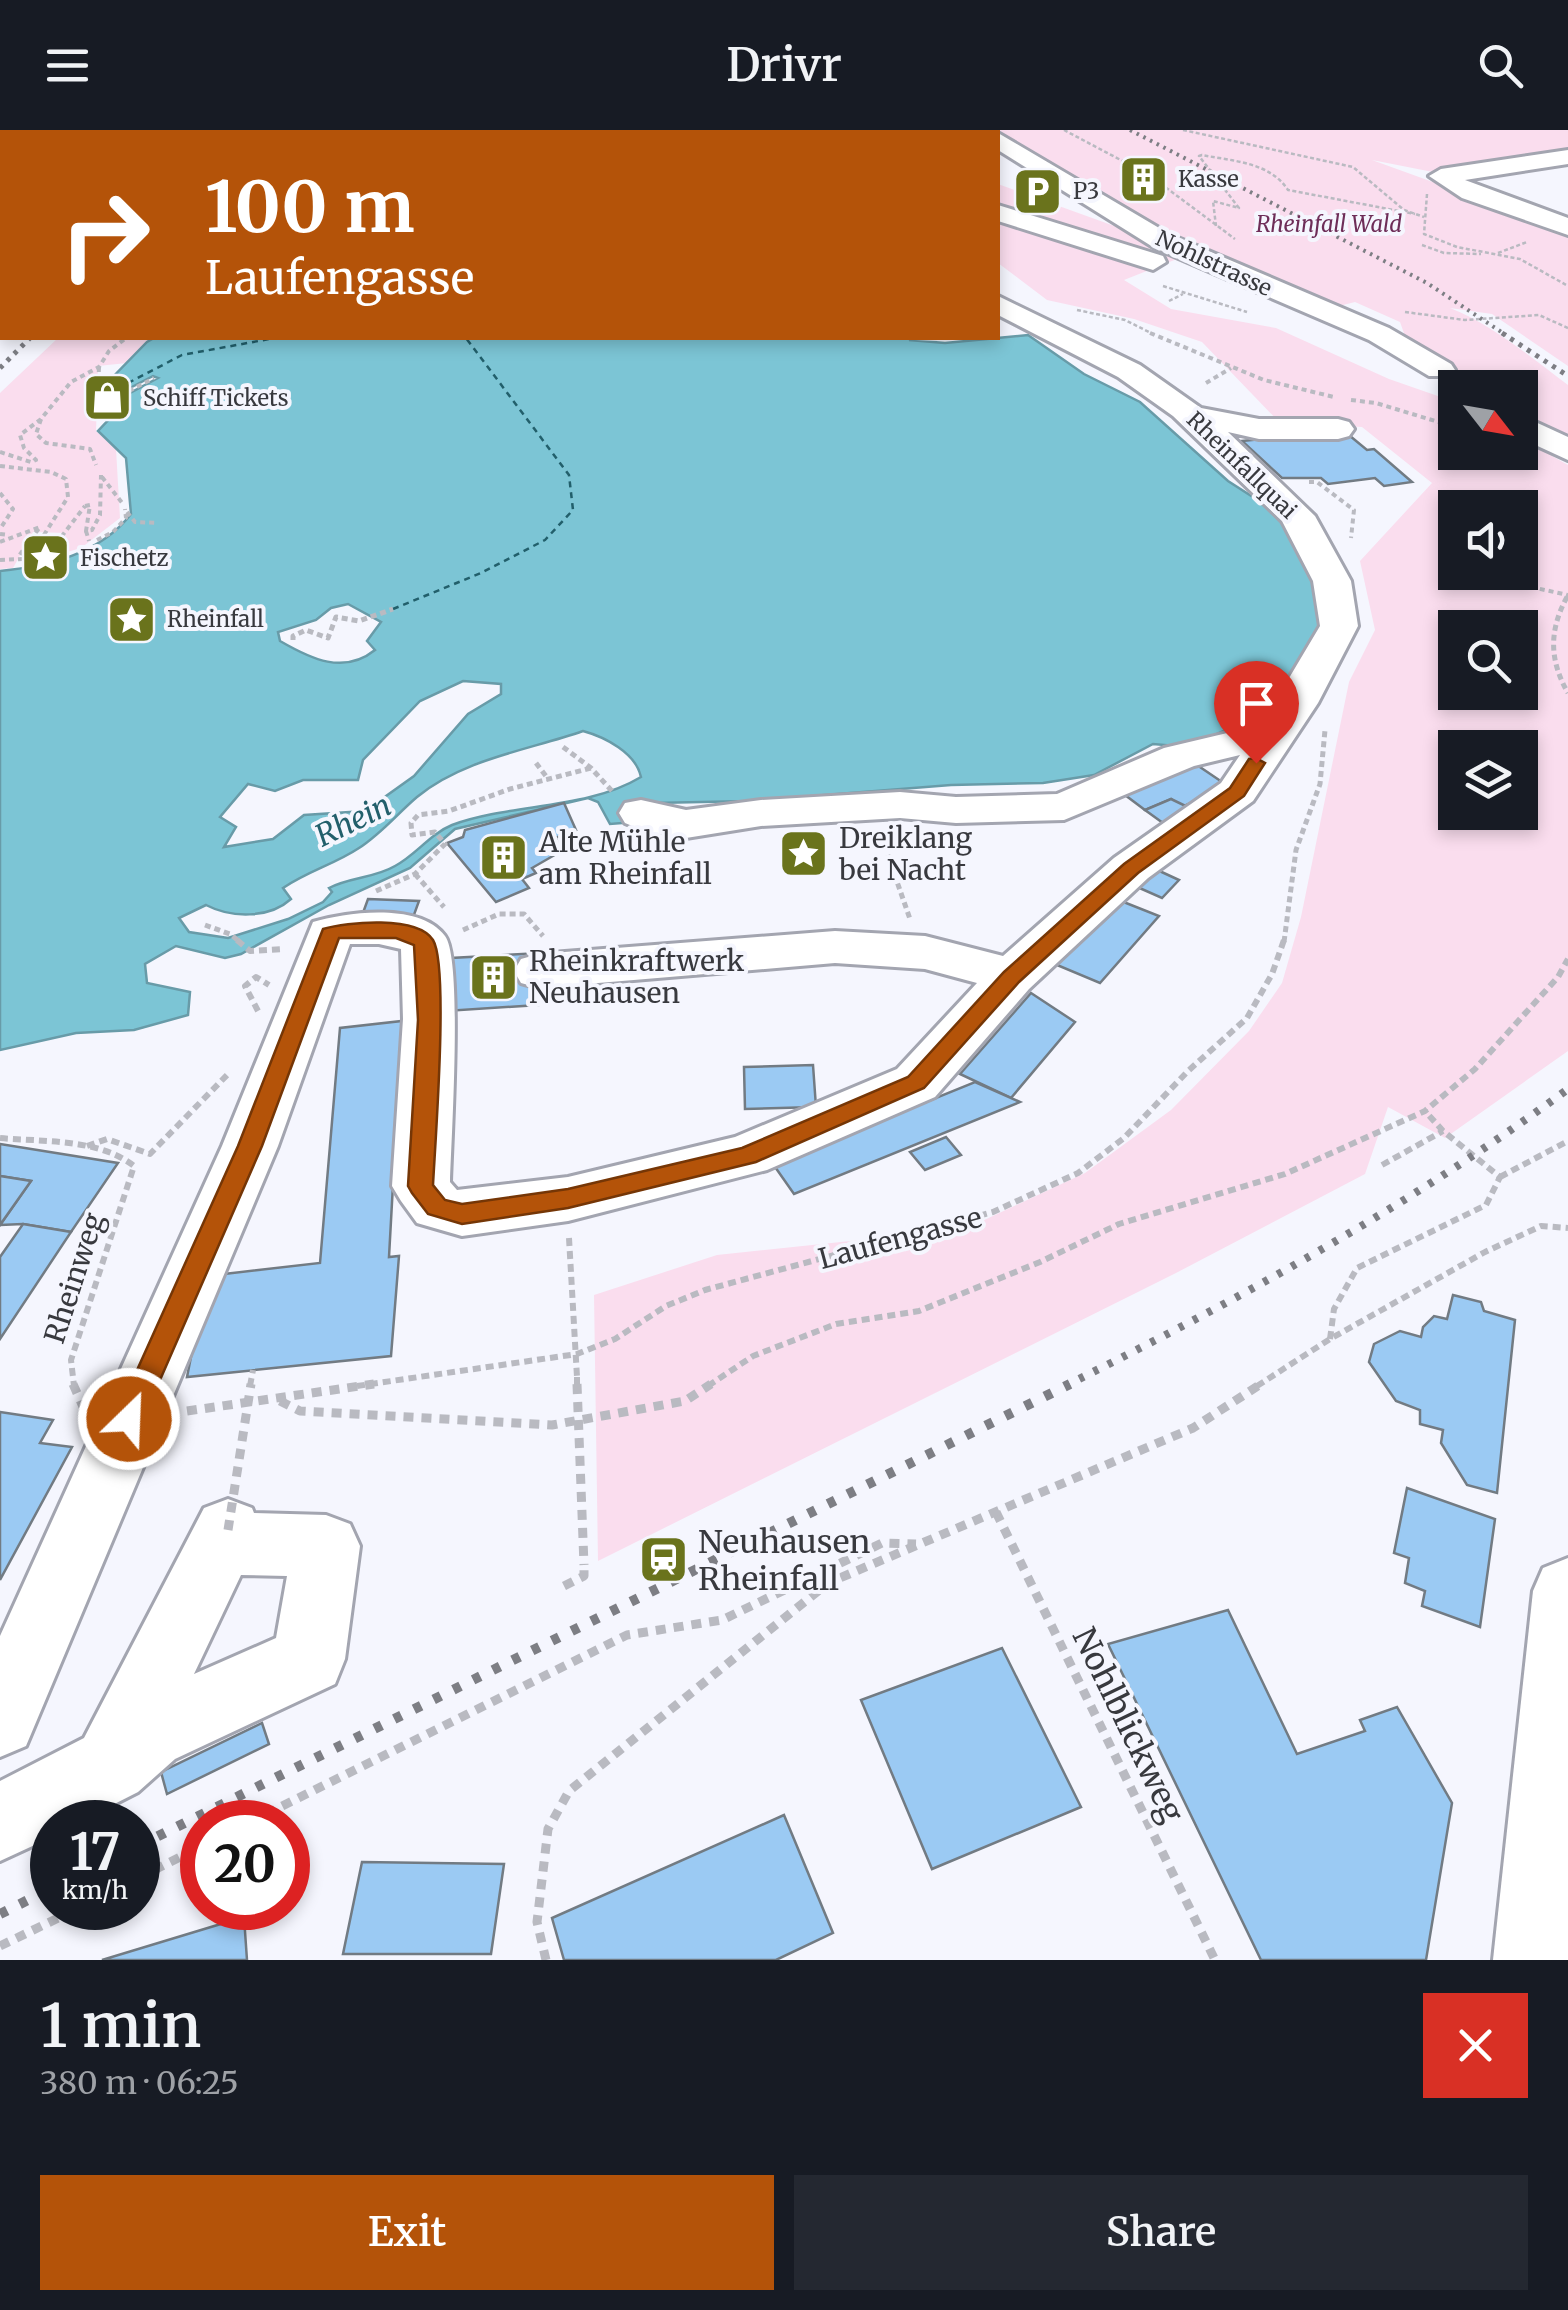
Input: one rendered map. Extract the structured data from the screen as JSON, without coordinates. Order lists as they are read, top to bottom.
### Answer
{
  "streets": {
    "street": ["Nohlstrasse", "Rheinfallquai"],
    "path": ["Laufengasse", "Rheinweg", "Nohlblickweg"]
  },
  "crossings": [
    ["Rheinfallquai", "Laufengasse"],
    ["Laufengasse", "Rheinweg"]
  ],
  "water": ["Rhein"],
  "parks": ["Rheinfall Wald"],
  "places": {
    "building": ["Kasse", "Alte Mühle am Rheinfall", "Rheinkraftwerk Neuhausen"],
    "parking": ["P3"],
    "shop": ["Schiff Tickets"],
    "place": ["Fischetz", "Rheinfall", "Dreiklang bei Nacht"],
    "station": ["Neuhausen Rheinfall"]
  },
  "north": "bottom right",
  "page": {
    "header": "Drivr",
    "turn": ["100 m", "Laufengasse"],
    "speed": "17 km/h",
    "limit": "20",
    "heading": ["1 min", "380 m · 06:25"],
    "buttons": ["Exit", "Share"]
  }
}
